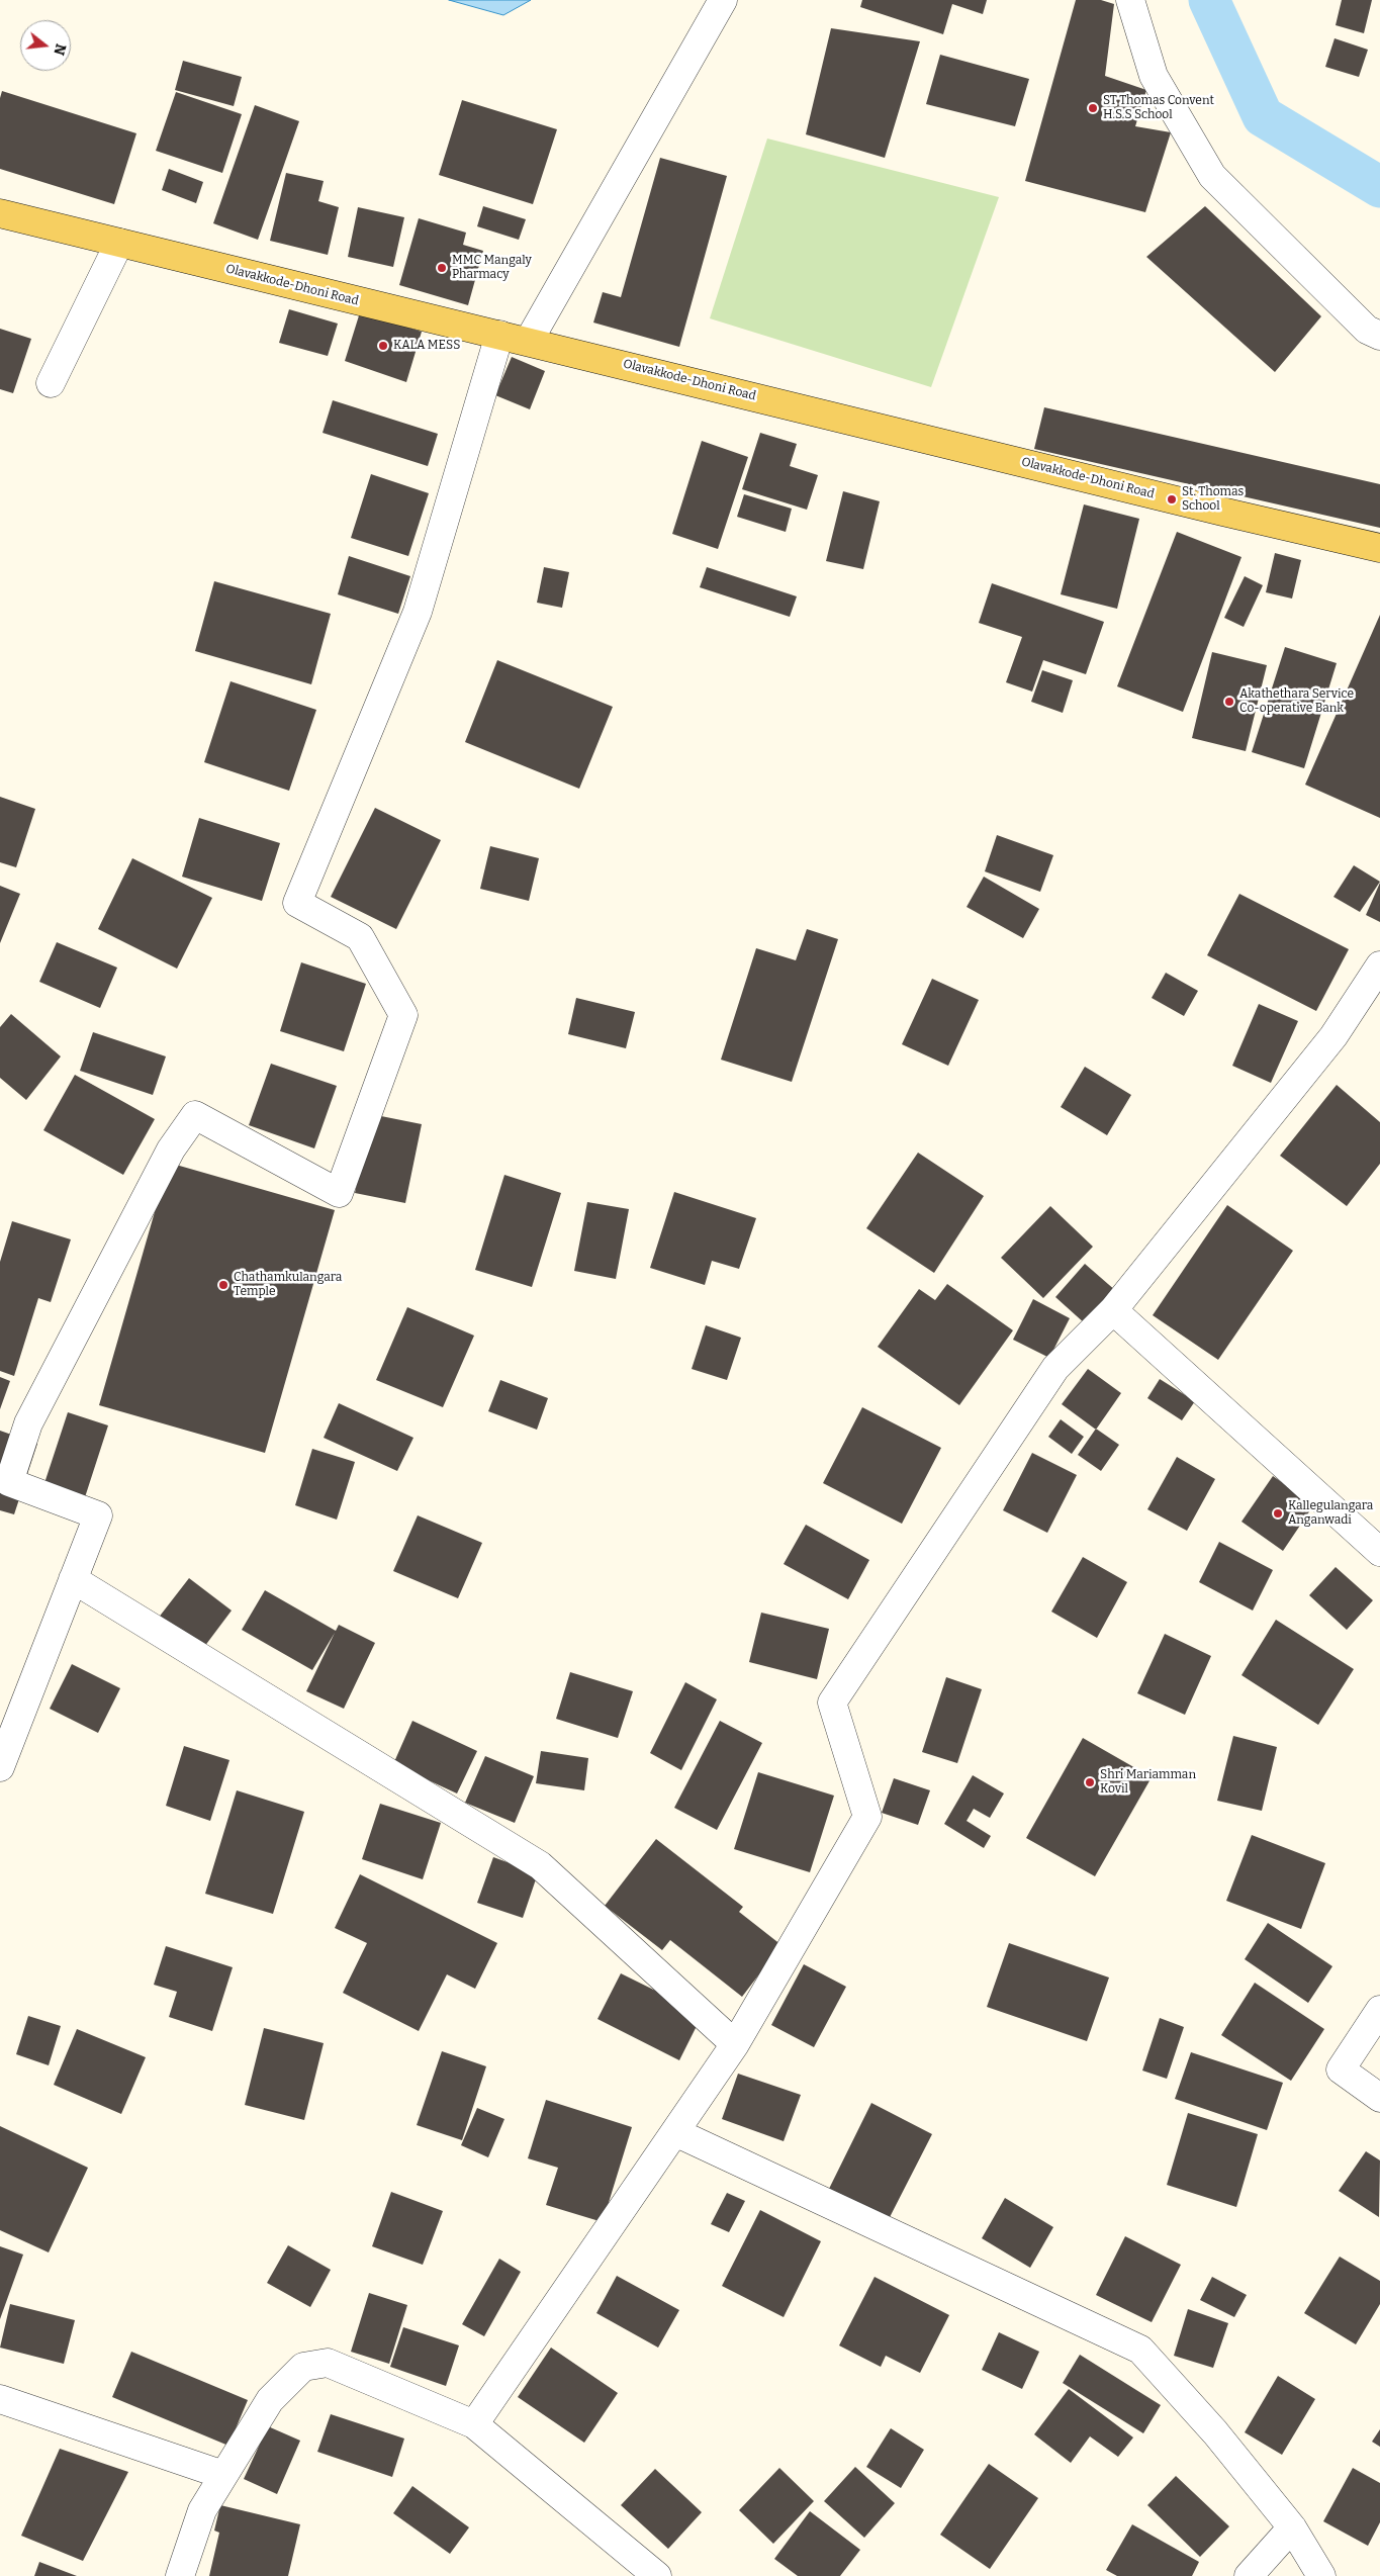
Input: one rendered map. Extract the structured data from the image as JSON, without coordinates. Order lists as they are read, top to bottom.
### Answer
{
  "streets": {
    "main road": ["Olavakkode-Dhoni Road"]
  },
  "places": [
    "ST Thomas Convent H.S.S School",
    "MMC Mangaly Pharmacy",
    "KALA MESS",
    "St. Thomas School",
    "Akathethara Service Co-operative Bank",
    "Chathamkulangara Temple",
    "Kallegulangara Anganwadi",
    "Shri Mariamman Kovil"
  ],
  "north": "right"
}
